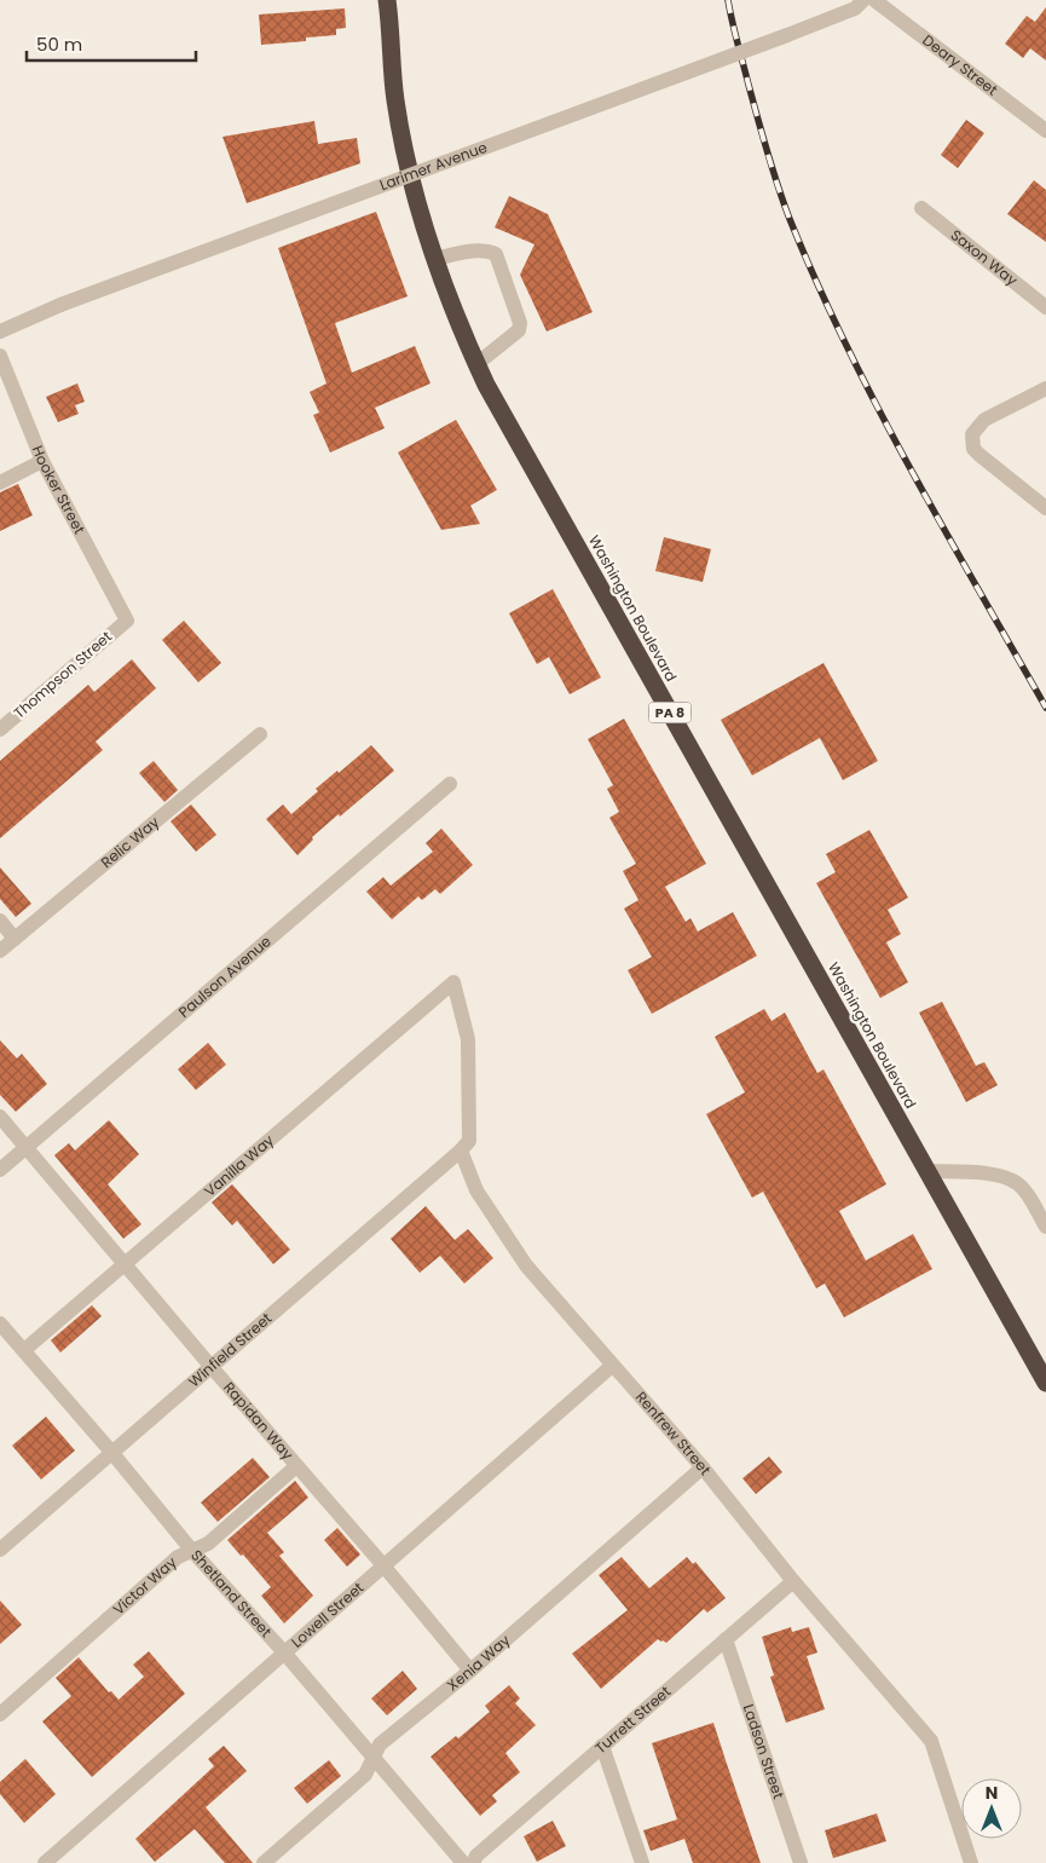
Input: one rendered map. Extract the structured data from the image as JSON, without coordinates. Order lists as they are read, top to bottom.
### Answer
{
  "streets": {
    "highway": ["Washington Boulevard", "PA 8"],
    "street": [
      "Deary Street",
      "Larimer Avenue",
      "Saxon Way",
      "Hooker Street",
      "Thompson Street",
      "Relic Way",
      "Paulson Avenue",
      "Vanilla Way",
      "Winfield Street",
      "Rapidan Way",
      "Renfrew Street",
      "Victor Way",
      "Shetland Street",
      "Lowell Street",
      "Xenia Way",
      "Turrett Street",
      "Ladson Street"
    ]
  },
  "crossings": [
    ["Hooker Street", "Thompson Street"],
    ["Paulson Avenue", "Rapidan Way"],
    ["Vanilla Way", "Winfield Street"],
    ["Vanilla Way", "Rapidan Way"],
    ["Vanilla Way", "Renfrew Street"],
    ["Vanilla Way", "Shetland Street"],
    ["Winfield Street", "Rapidan Way"],
    ["Winfield Street", "Renfrew Street"],
    ["Winfield Street", "Shetland Street"],
    ["Rapidan Way", "Victor Way"],
    ["Rapidan Way", "Lowell Street"],
    ["Rapidan Way", "Xenia Way"],
    ["Renfrew Street", "Lowell Street"],
    ["Renfrew Street", "Xenia Way"],
    ["Renfrew Street", "Turrett Street"],
    ["Victor Way", "Shetland Street"],
    ["Shetland Street", "Lowell Street"],
    ["Shetland Street", "Xenia Way"],
    ["Turrett Street", "Ladson Street"]
  ],
  "scale_bar": "50 m",
  "north": "top"
}
